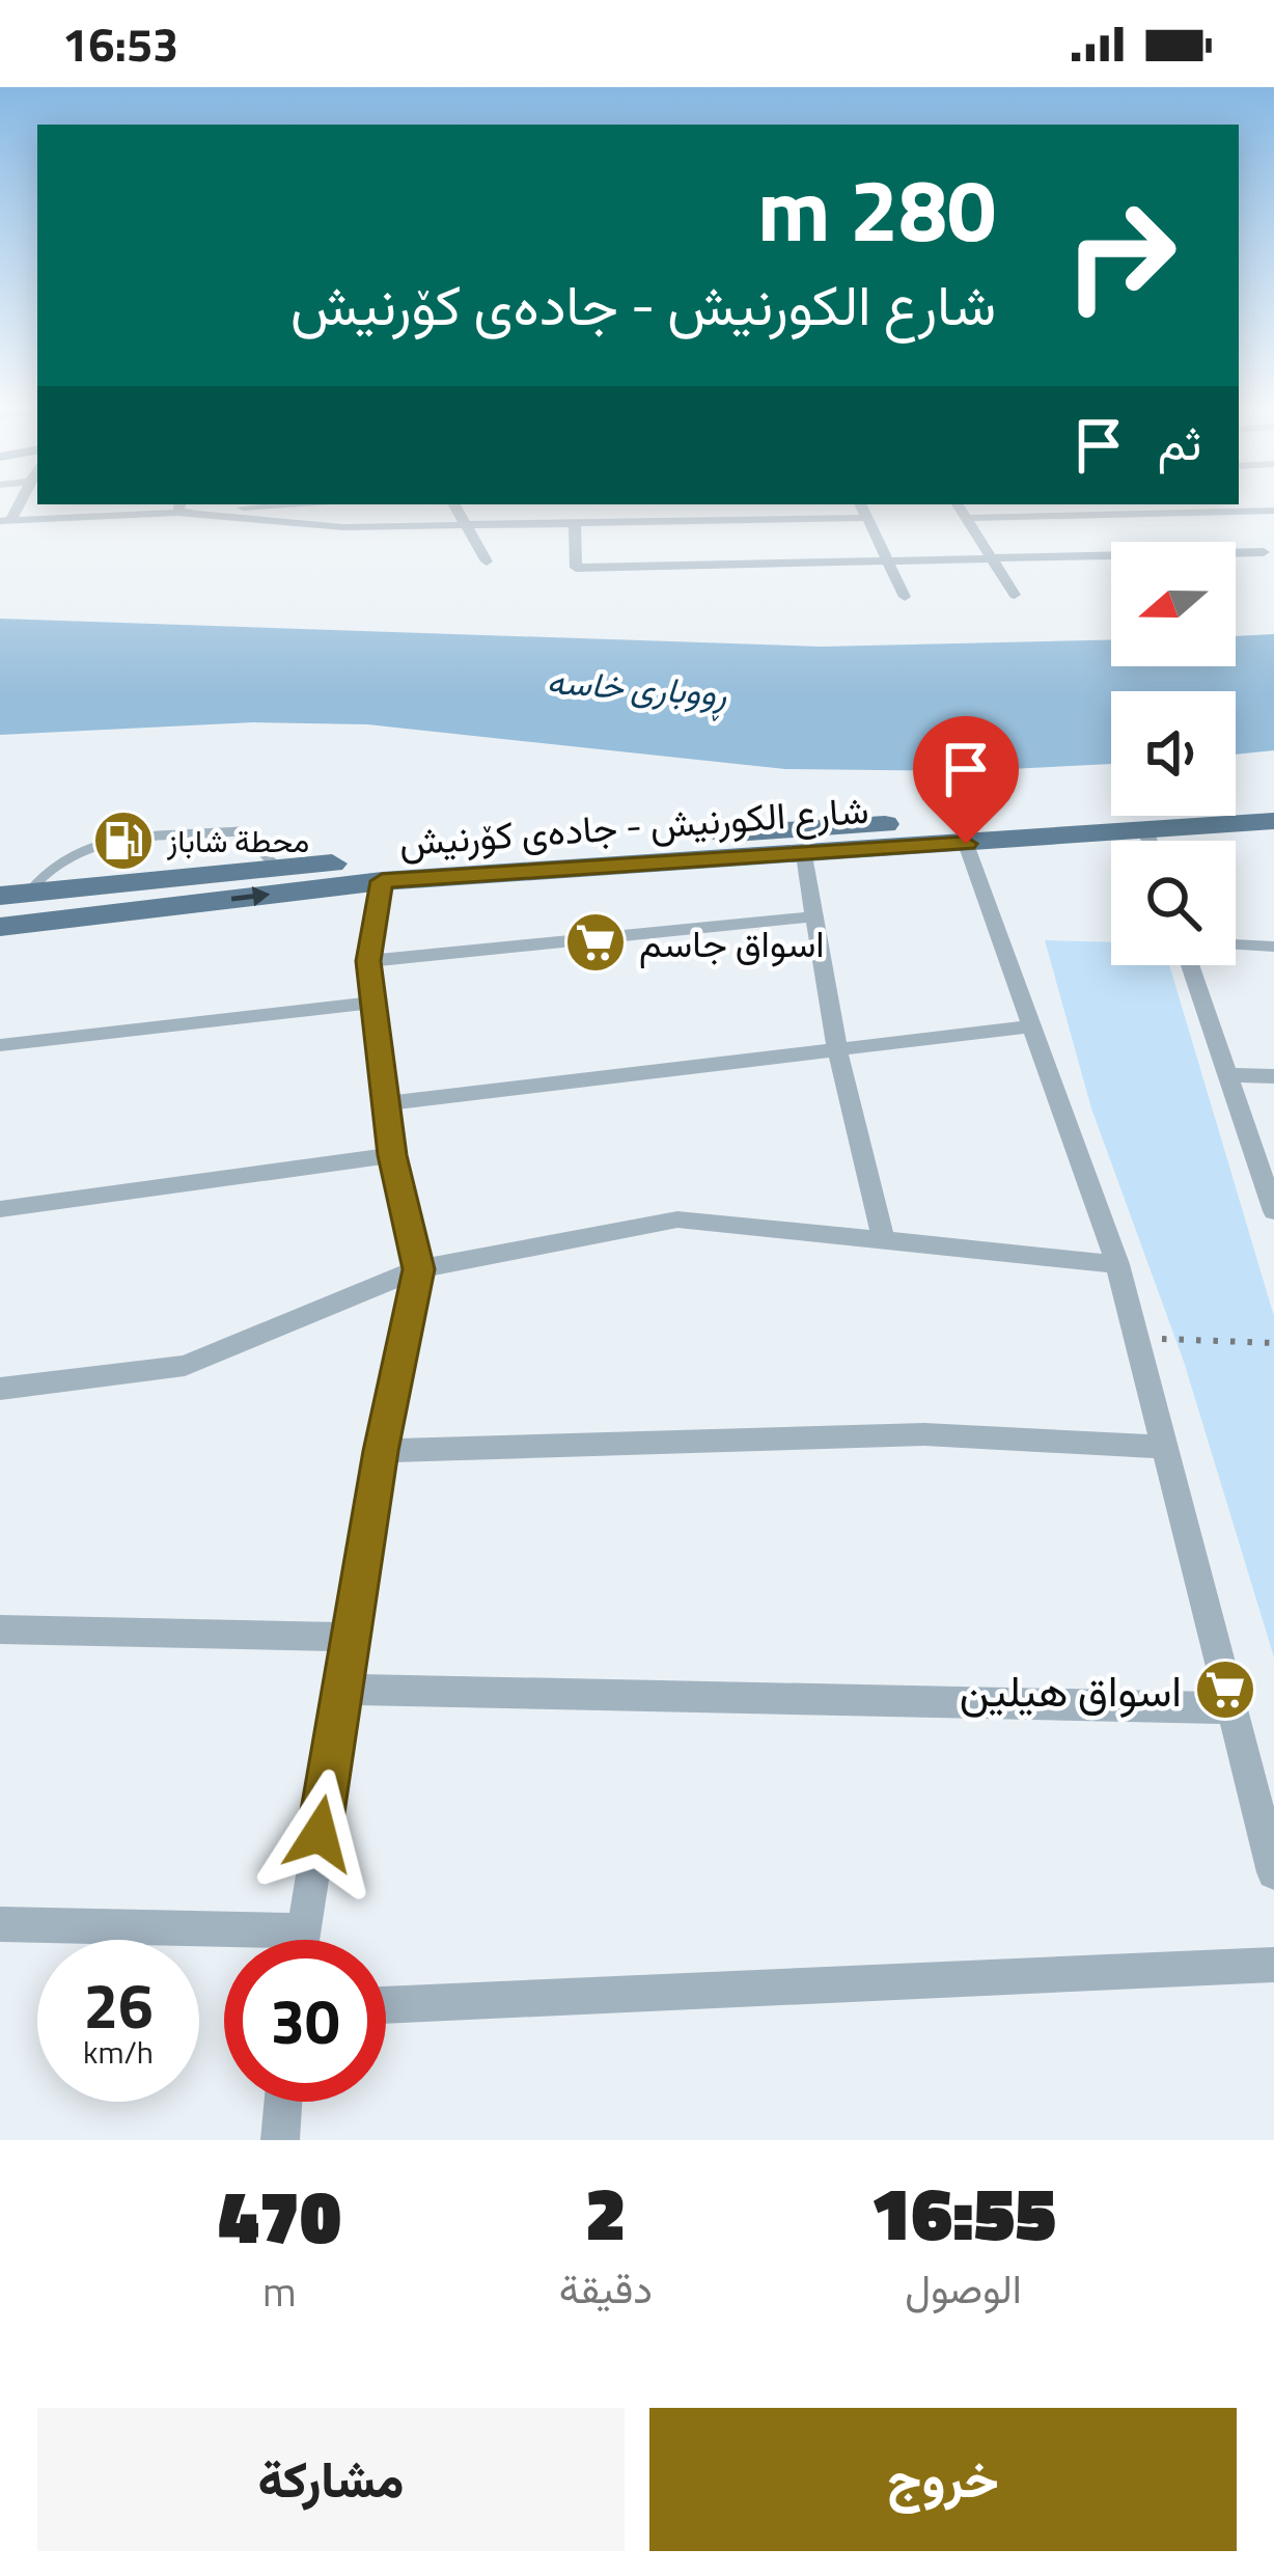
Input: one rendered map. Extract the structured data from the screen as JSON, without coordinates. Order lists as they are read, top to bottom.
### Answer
{
  "streets": {
    "main road": ["شارع الكورنيش - جادەی کۆرنیش"]
  },
  "water": ["ڕووباری خاسە"],
  "places": {
    "fuel station": ["محطة شاباز"],
    "supermarket": ["اسواق جاسم", "اسواق هيلين"]
  },
  "north": "left",
  "page": {
    "status": "16:53",
    "turn": ["280 m", "شارع الكورنيش - جادەی کۆرنیش"],
    "then": "ثم",
    "speed": "26 km/h",
    "limit": "30",
    "eta": [
      "16:55",
      "الوصول",
      "2",
      "دقيقة",
      "470",
      "m"
    ],
    "buttons": ["خروج", "مشاركة"]
  }
}
